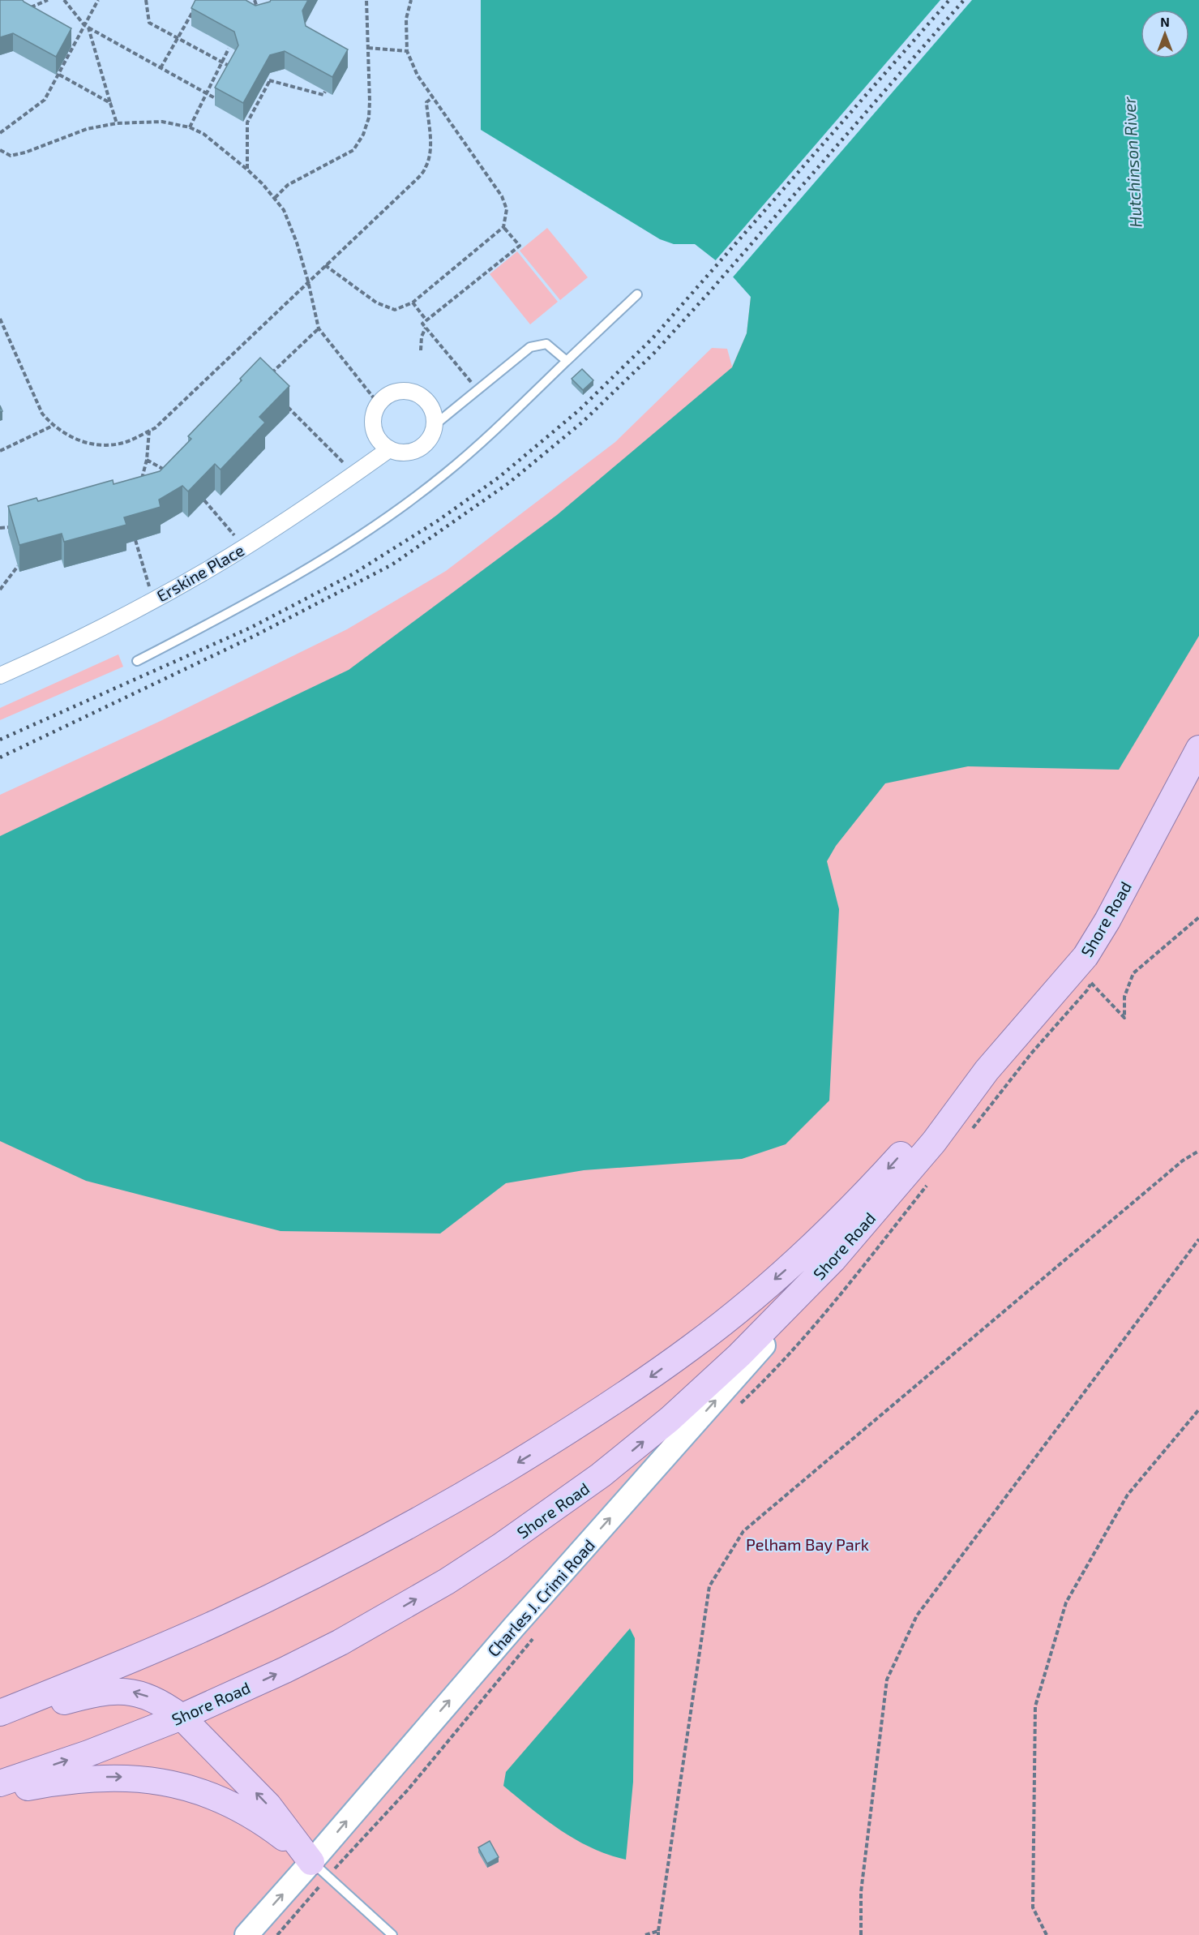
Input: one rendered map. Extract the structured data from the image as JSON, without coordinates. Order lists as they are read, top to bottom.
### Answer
{
  "streets": {
    "main road": ["Shore Road", "Charles J. Crimi Road"],
    "street": ["Erskine Place"]
  },
  "crossings": [
    ["Shore Road", "Charles J. Crimi Road"]
  ],
  "one_way": ["Charles J. Crimi Road"],
  "water": ["Hutchinson River"],
  "parks": ["Pelham Bay Park"],
  "north": "top"
}
